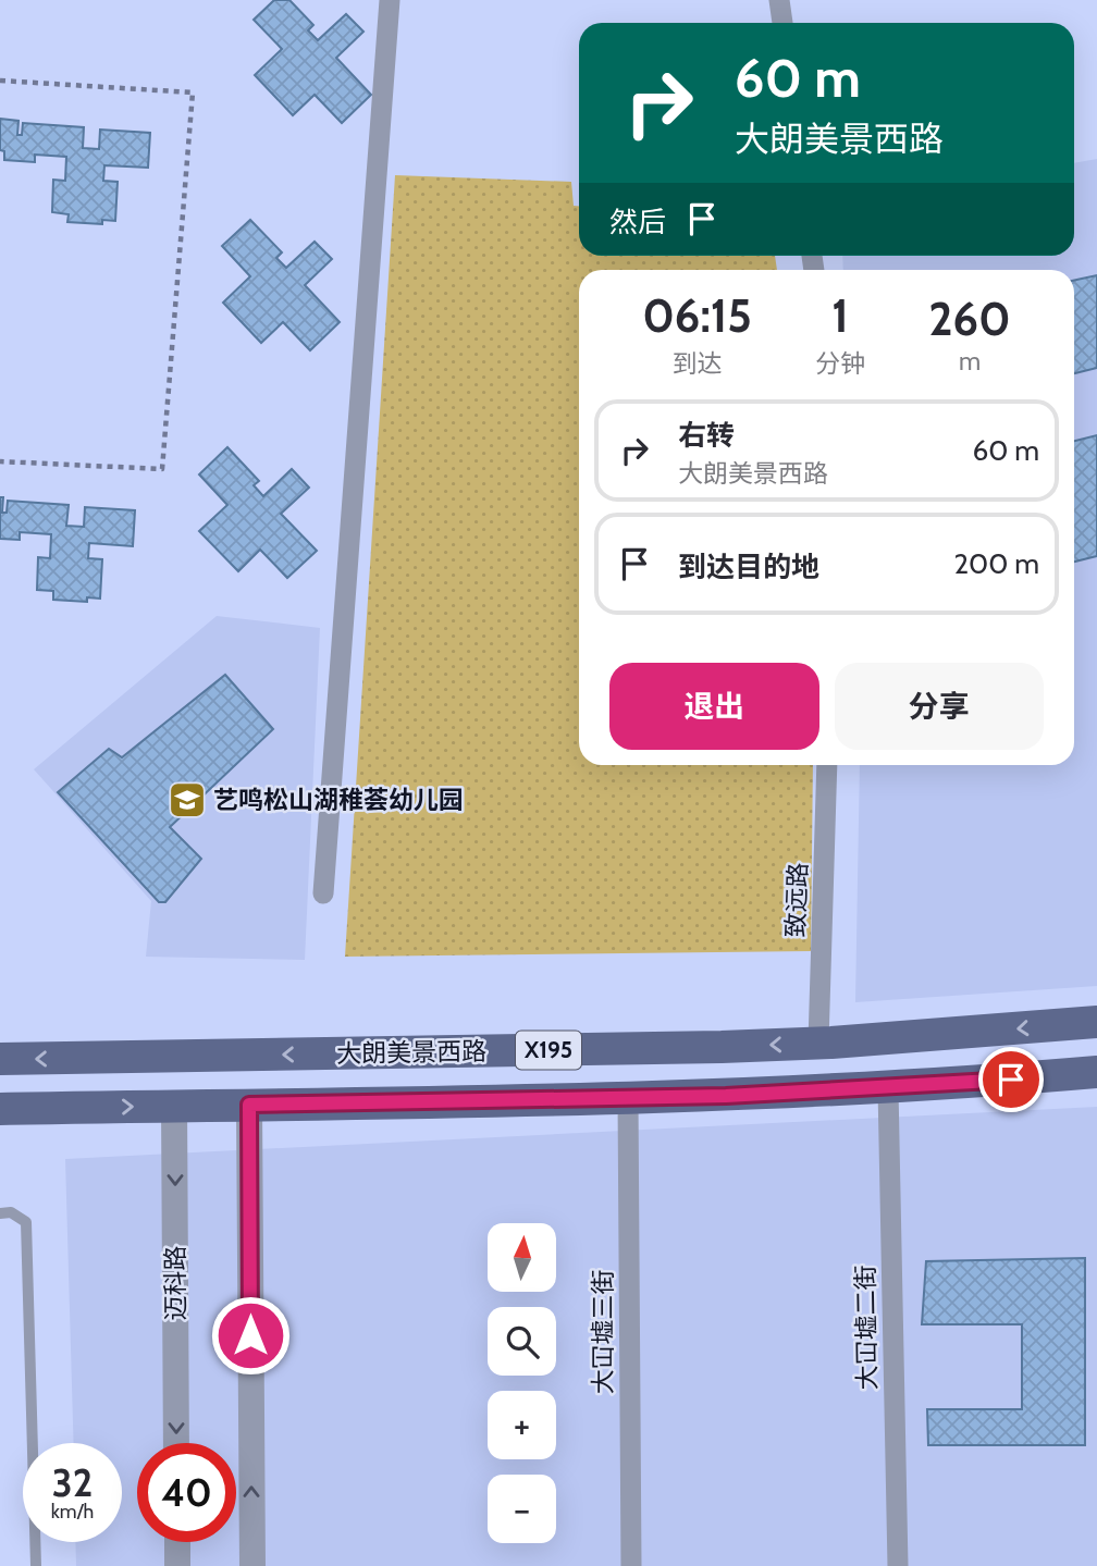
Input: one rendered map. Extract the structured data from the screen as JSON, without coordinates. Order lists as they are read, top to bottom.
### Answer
{
  "streets": {
    "main road": ["X195", "大朗美景西路"],
    "street": [
      "致远路",
      "迈科路",
      "大冚墟二街",
      "大冚墟三街"
    ]
  },
  "crossings": [
    ["致远路", "大朗美景西路"],
    ["大朗美景西路", "迈科路"],
    ["大朗美景西路", "大冚墟二街"],
    ["大朗美景西路", "大冚墟三街"]
  ],
  "places": {
    "school or university": ["艺鸣松山湖稚荟幼儿园"]
  },
  "north": "top",
  "page": {
    "turn": ["60 m", "大朗美景西路"],
    "then": "然后",
    "eta": [
      "06:15",
      "到达",
      "1",
      "分钟",
      "260",
      "m"
    ],
    "list": [
      {
        "name": "右转",
        "note": "大朗美景西路",
        "value": "60 m"
      },
      {
        "name": "到达目的地",
        "value": "200 m"
      }
    ],
    "buttons": ["退出", "分享"],
    "map_buttons": ["+", "−"],
    "speed": "32 km/h",
    "limit": "40"
  }
}
